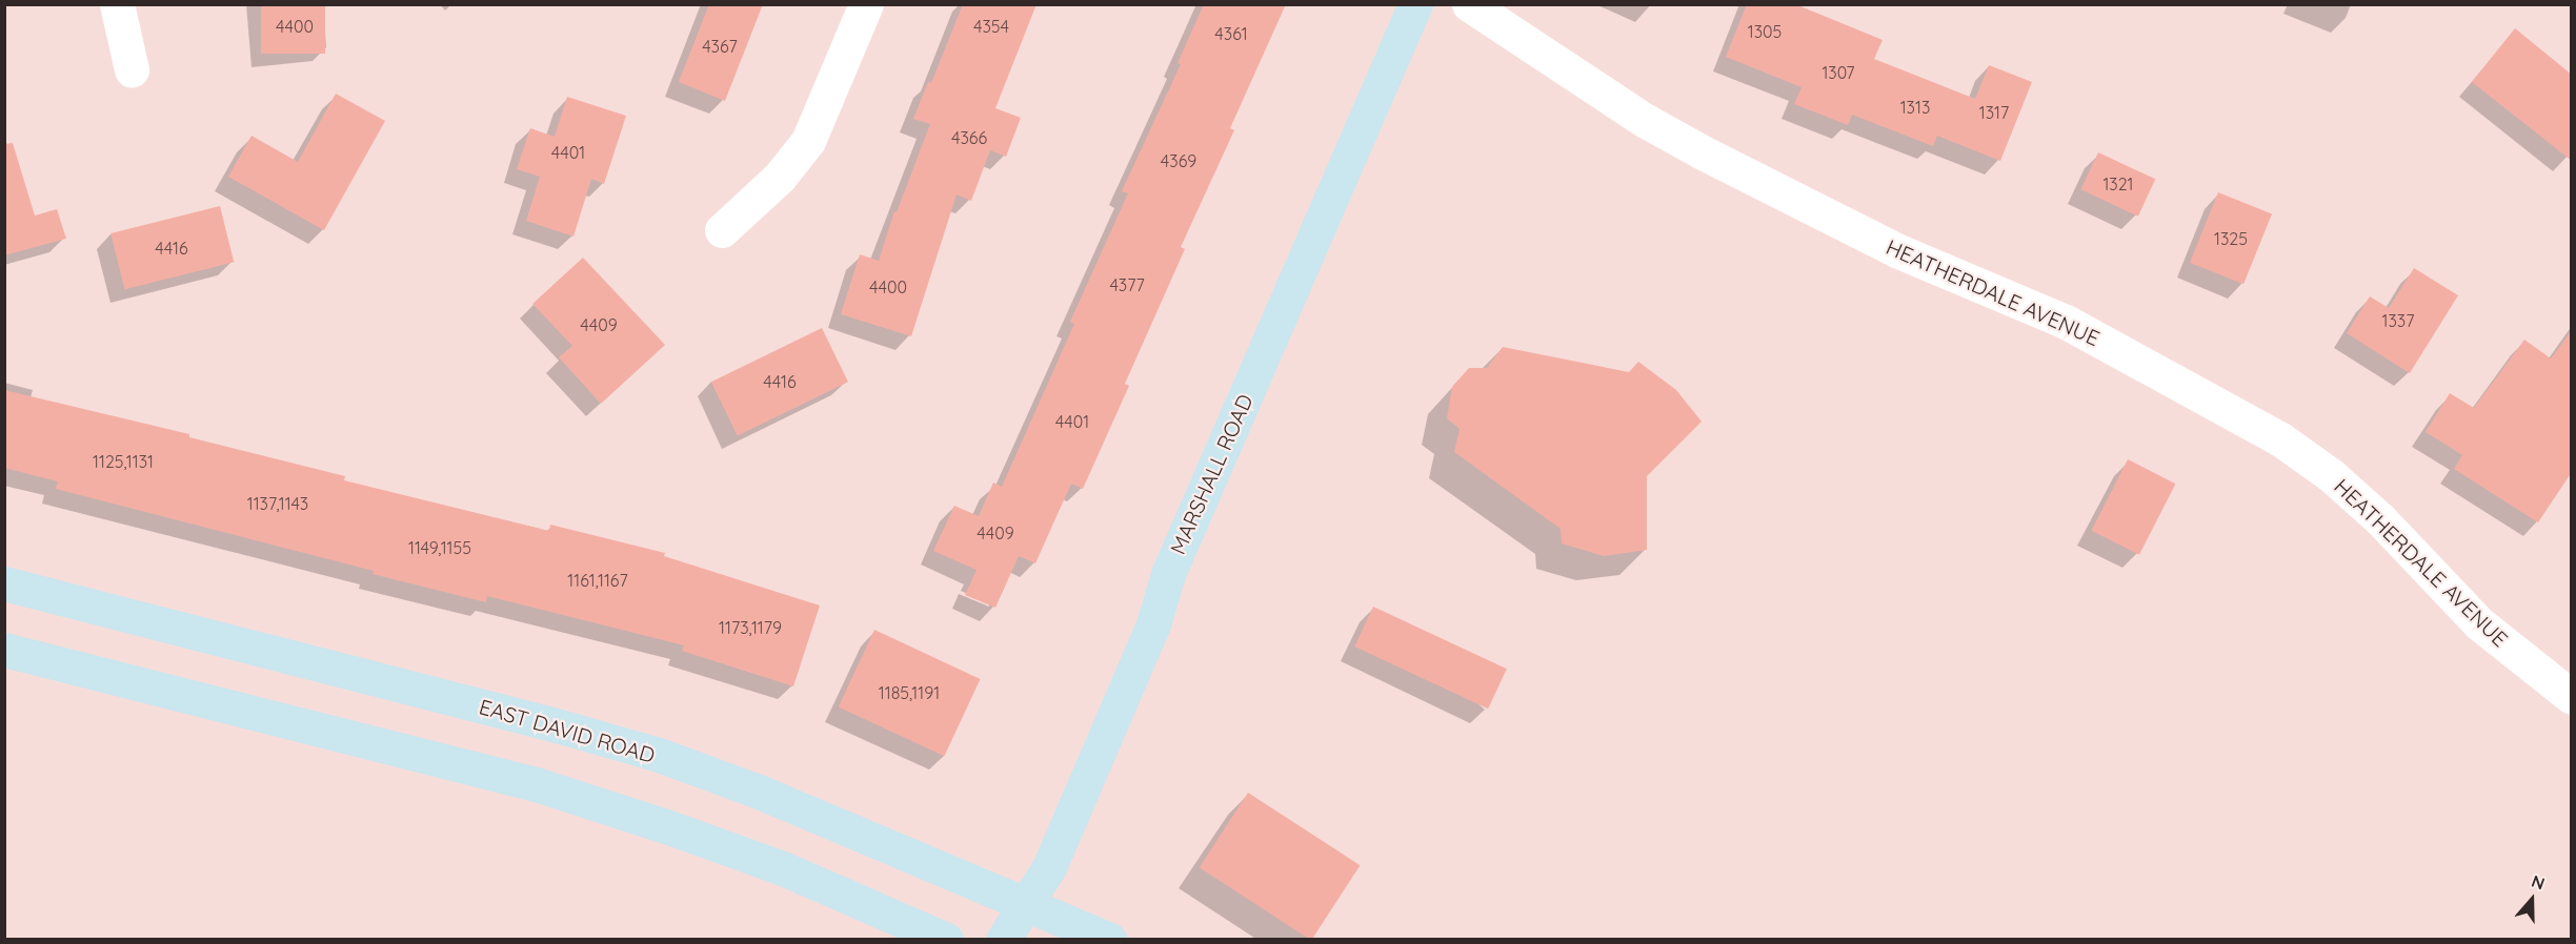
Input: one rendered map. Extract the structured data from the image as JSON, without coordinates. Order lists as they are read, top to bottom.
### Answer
{
  "streets": {
    "street": ["HEATHERDALE AVENUE", "MARSHALL ROAD", "EAST DAVID ROAD"]
  },
  "crossings": [
    ["MARSHALL ROAD", "EAST DAVID ROAD"]
  ],
  "house_numbers": [
    "4400",
    "4354",
    "1305",
    "4361",
    "4367",
    "1307",
    "1313",
    "1317",
    "4366",
    "4401",
    "4369",
    "1321",
    "1325",
    "4416",
    "4377",
    "4400",
    "1337",
    "4409",
    "4416",
    "4401",
    "1125,1131",
    "1137,1143",
    "4409",
    "1149,1155",
    "1161,1167",
    "1173,1179",
    "1185,1191"
  ],
  "north": "top"
}
